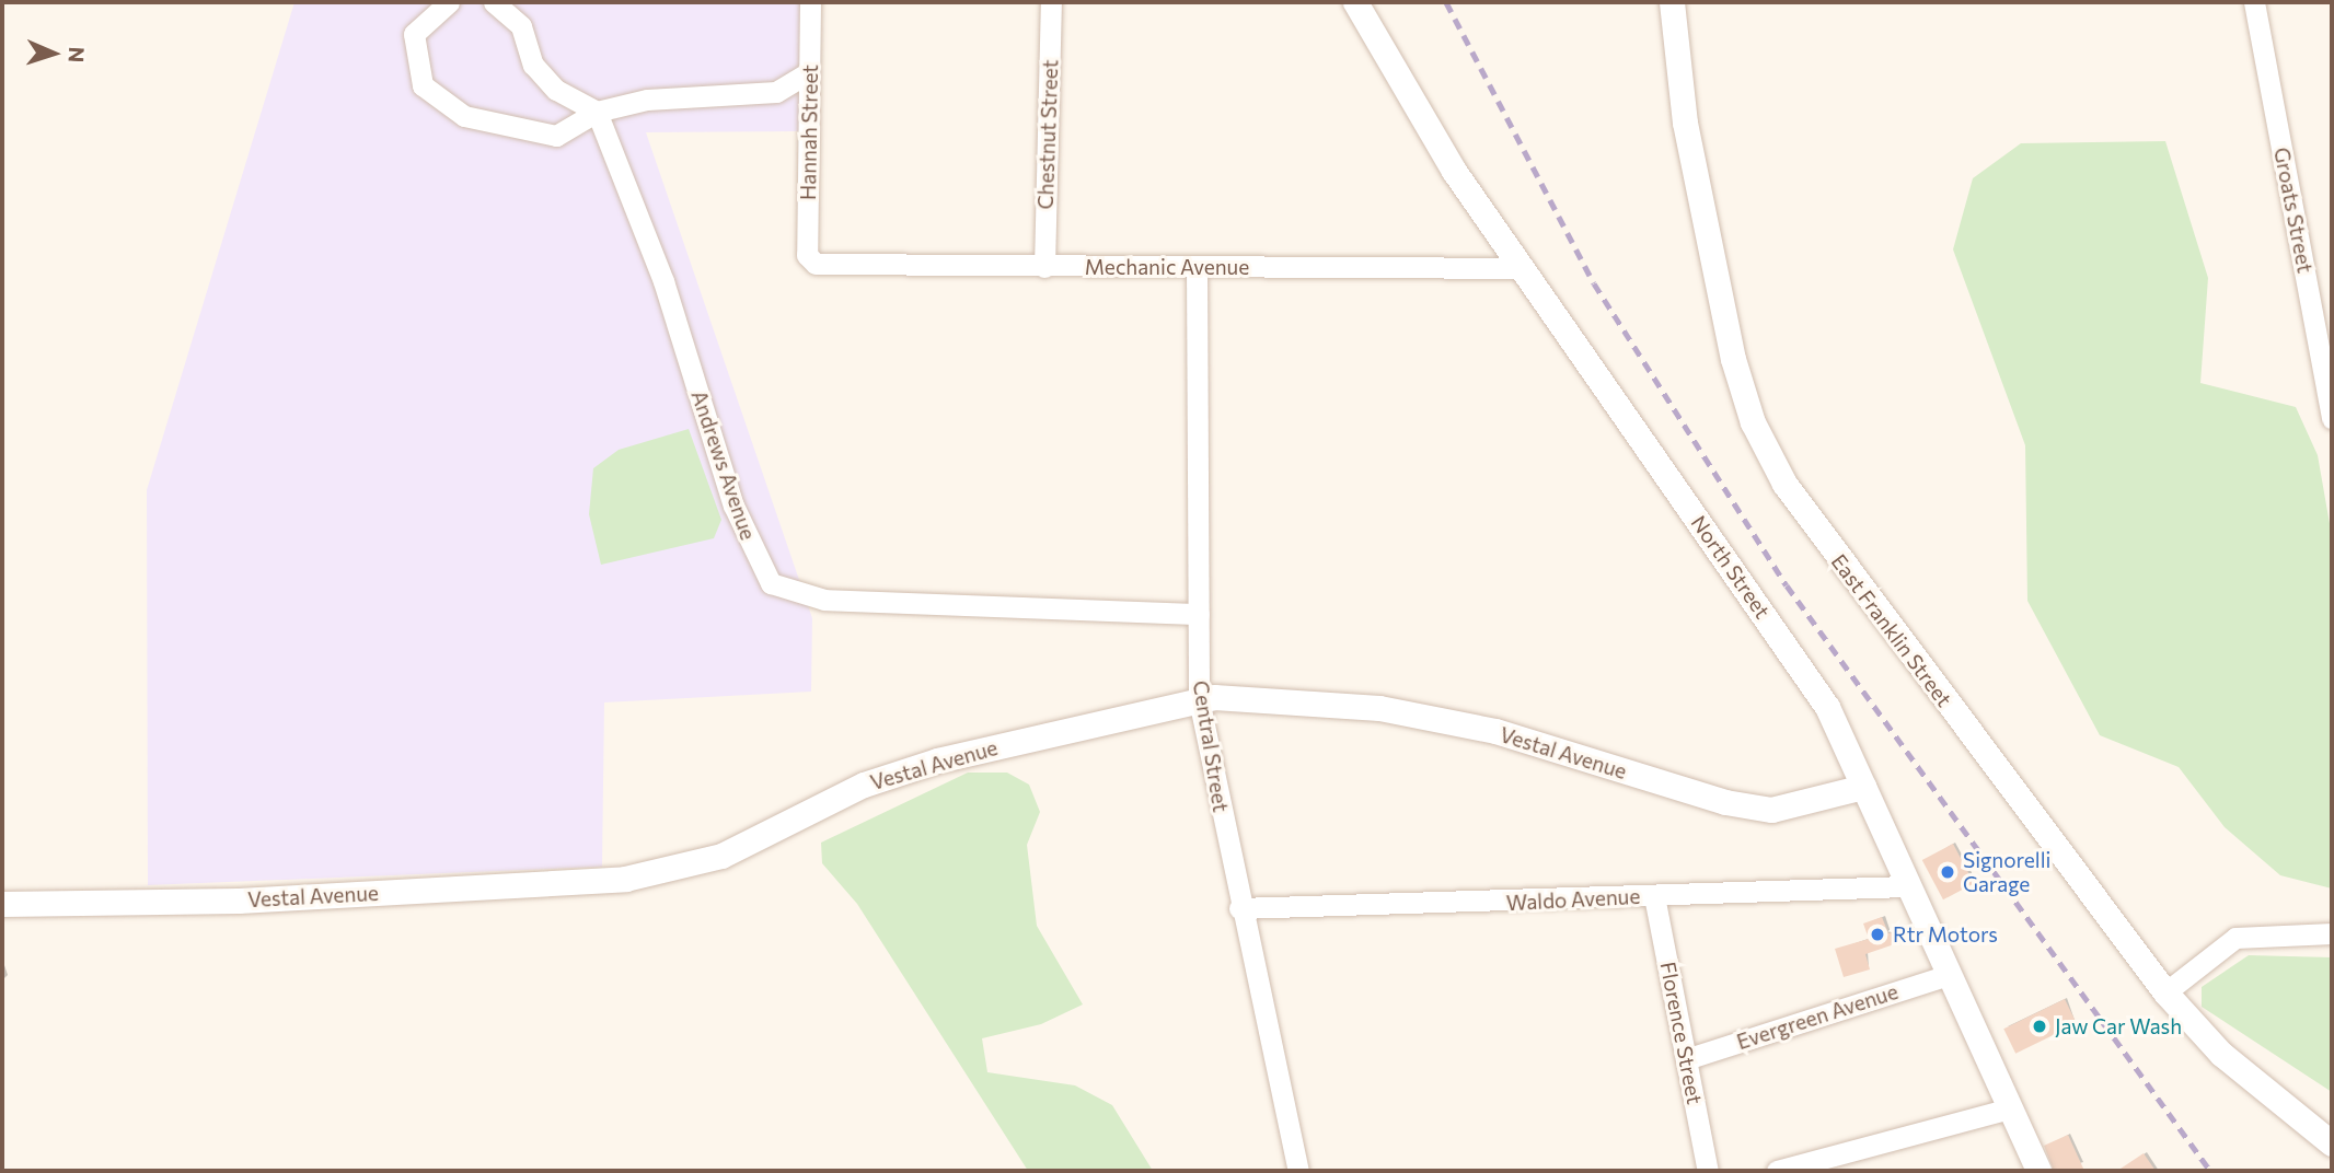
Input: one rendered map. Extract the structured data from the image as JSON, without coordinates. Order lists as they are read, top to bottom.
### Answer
{
  "streets": {
    "street": [
      "Hannah Street",
      "Chestnut Street",
      "Groats Street",
      "Mechanic Avenue",
      "Andrews Avenue",
      "North Street",
      "East Franklin Street",
      "Central Street",
      "Vestal Avenue",
      "Waldo Avenue",
      "Evergreen Avenue",
      "Florence Street"
    ]
  },
  "crossings": [
    ["Hannah Street", "Mechanic Avenue"],
    ["Chestnut Street", "Mechanic Avenue"],
    ["Mechanic Avenue", "North Street"],
    ["Mechanic Avenue", "Central Street"],
    ["Andrews Avenue", "Central Street"],
    ["North Street", "Vestal Avenue"],
    ["North Street", "Waldo Avenue"],
    ["North Street", "Evergreen Avenue"],
    ["Central Street", "Vestal Avenue"],
    ["Central Street", "Waldo Avenue"],
    ["Waldo Avenue", "Florence Street"],
    ["Evergreen Avenue", "Florence Street"]
  ],
  "places": ["Signorelli Garage", "Rtr Motors", "Jaw Car Wash"],
  "north": "right"
}
